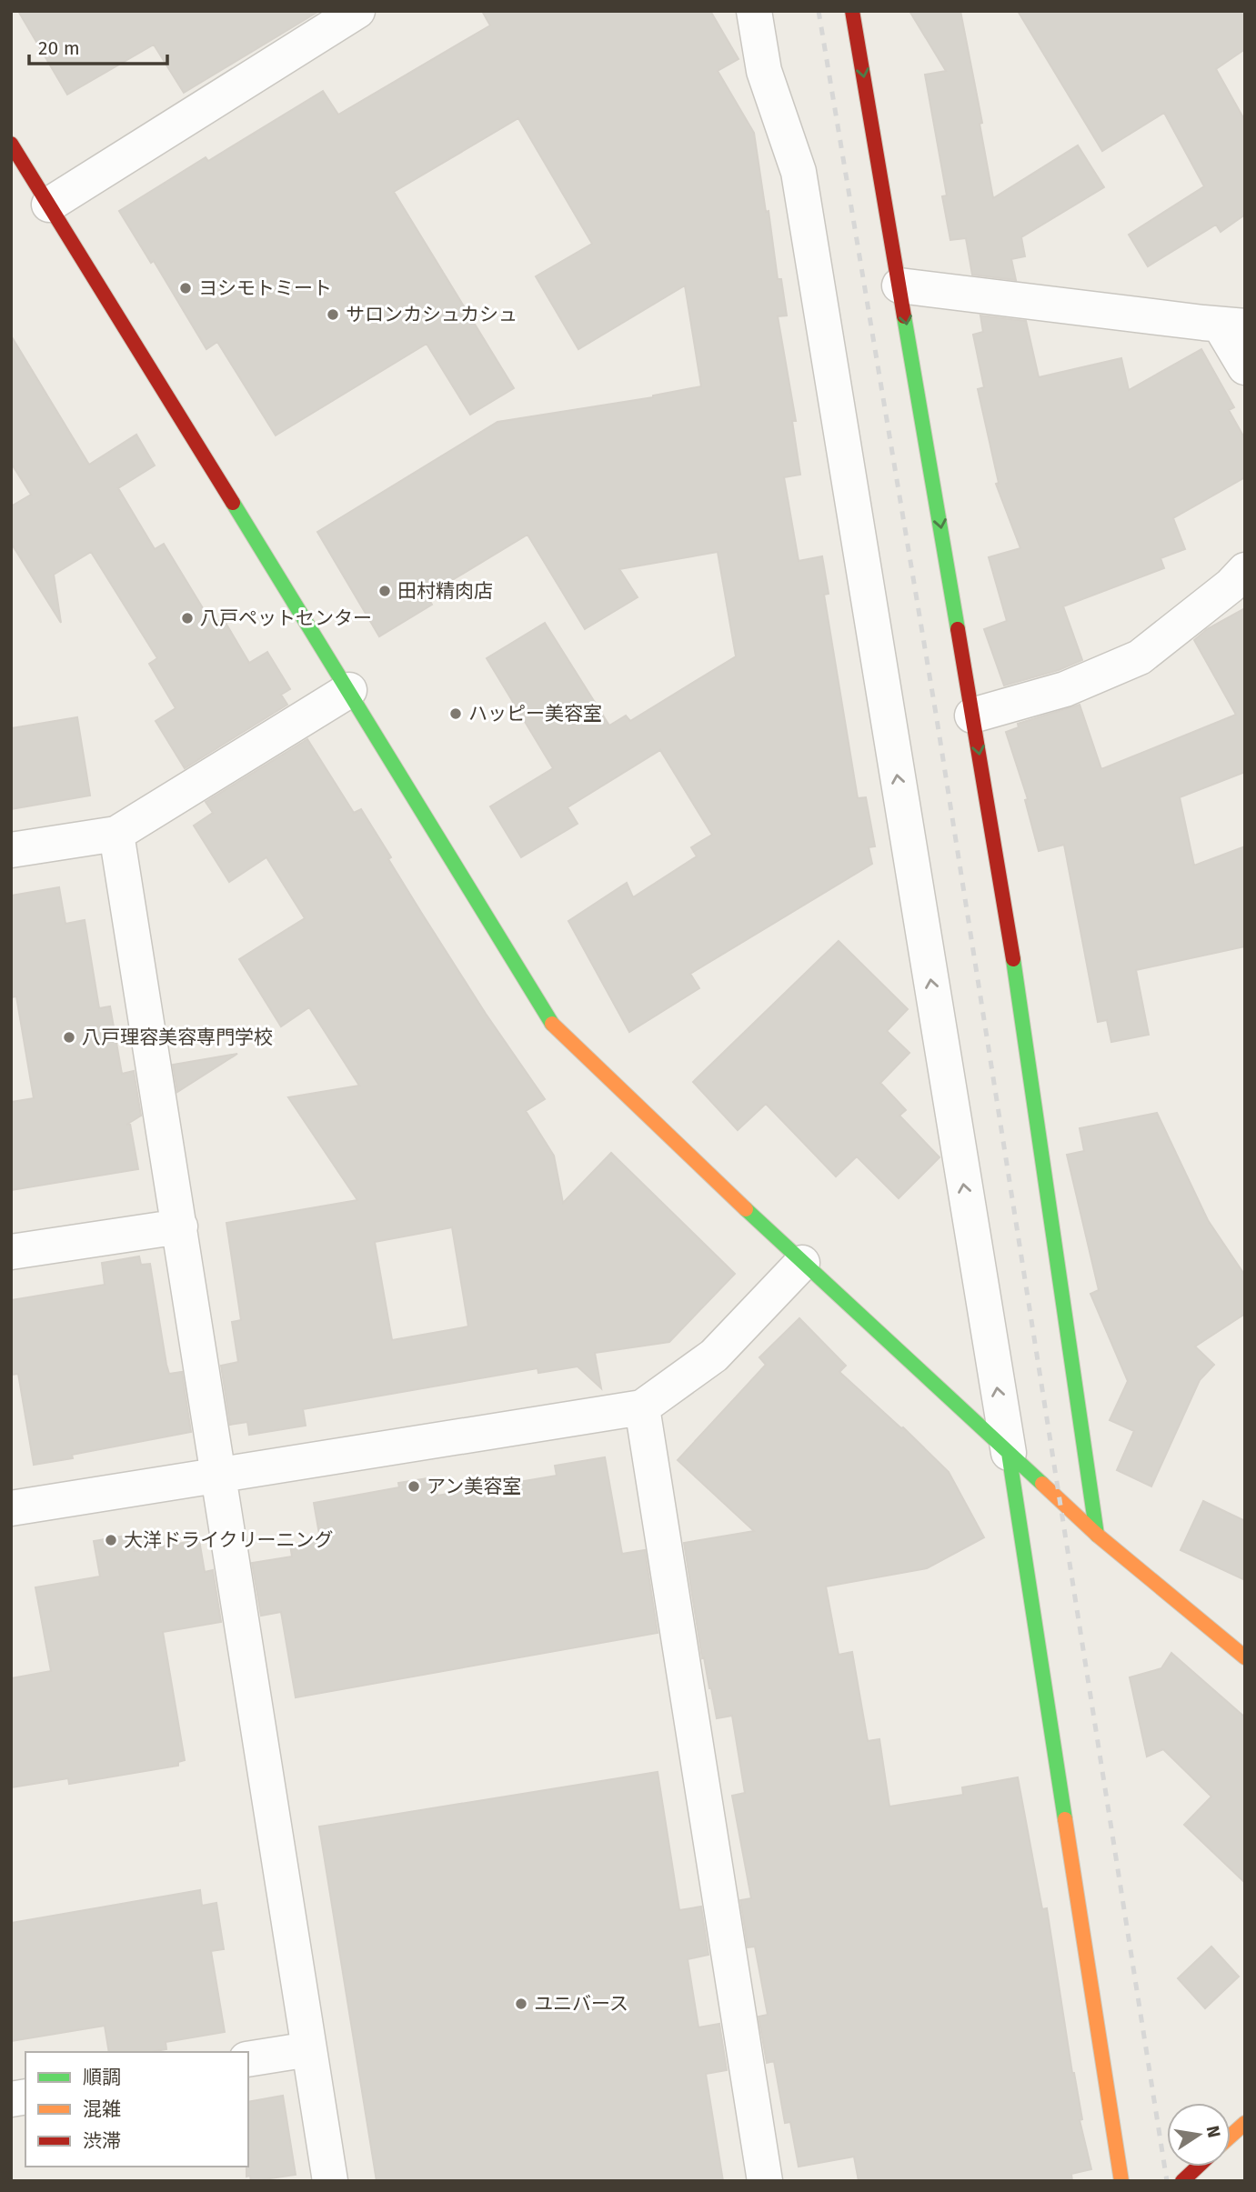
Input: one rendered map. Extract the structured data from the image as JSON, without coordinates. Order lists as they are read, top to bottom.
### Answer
{
  "places": [
    "ヨシモトミート",
    "サロンカシュカシュ",
    "田村精肉店",
    "八戸ペットセンター",
    "ハッピー美容室",
    "八戸理容美容専門学校",
    "アン美容室",
    "大洋ドライクリーニング",
    "ユニバース"
  ],
  "legend": ["順調", "混雑", "渋滞"],
  "scale_bar": "20 m",
  "north": "right"
}
